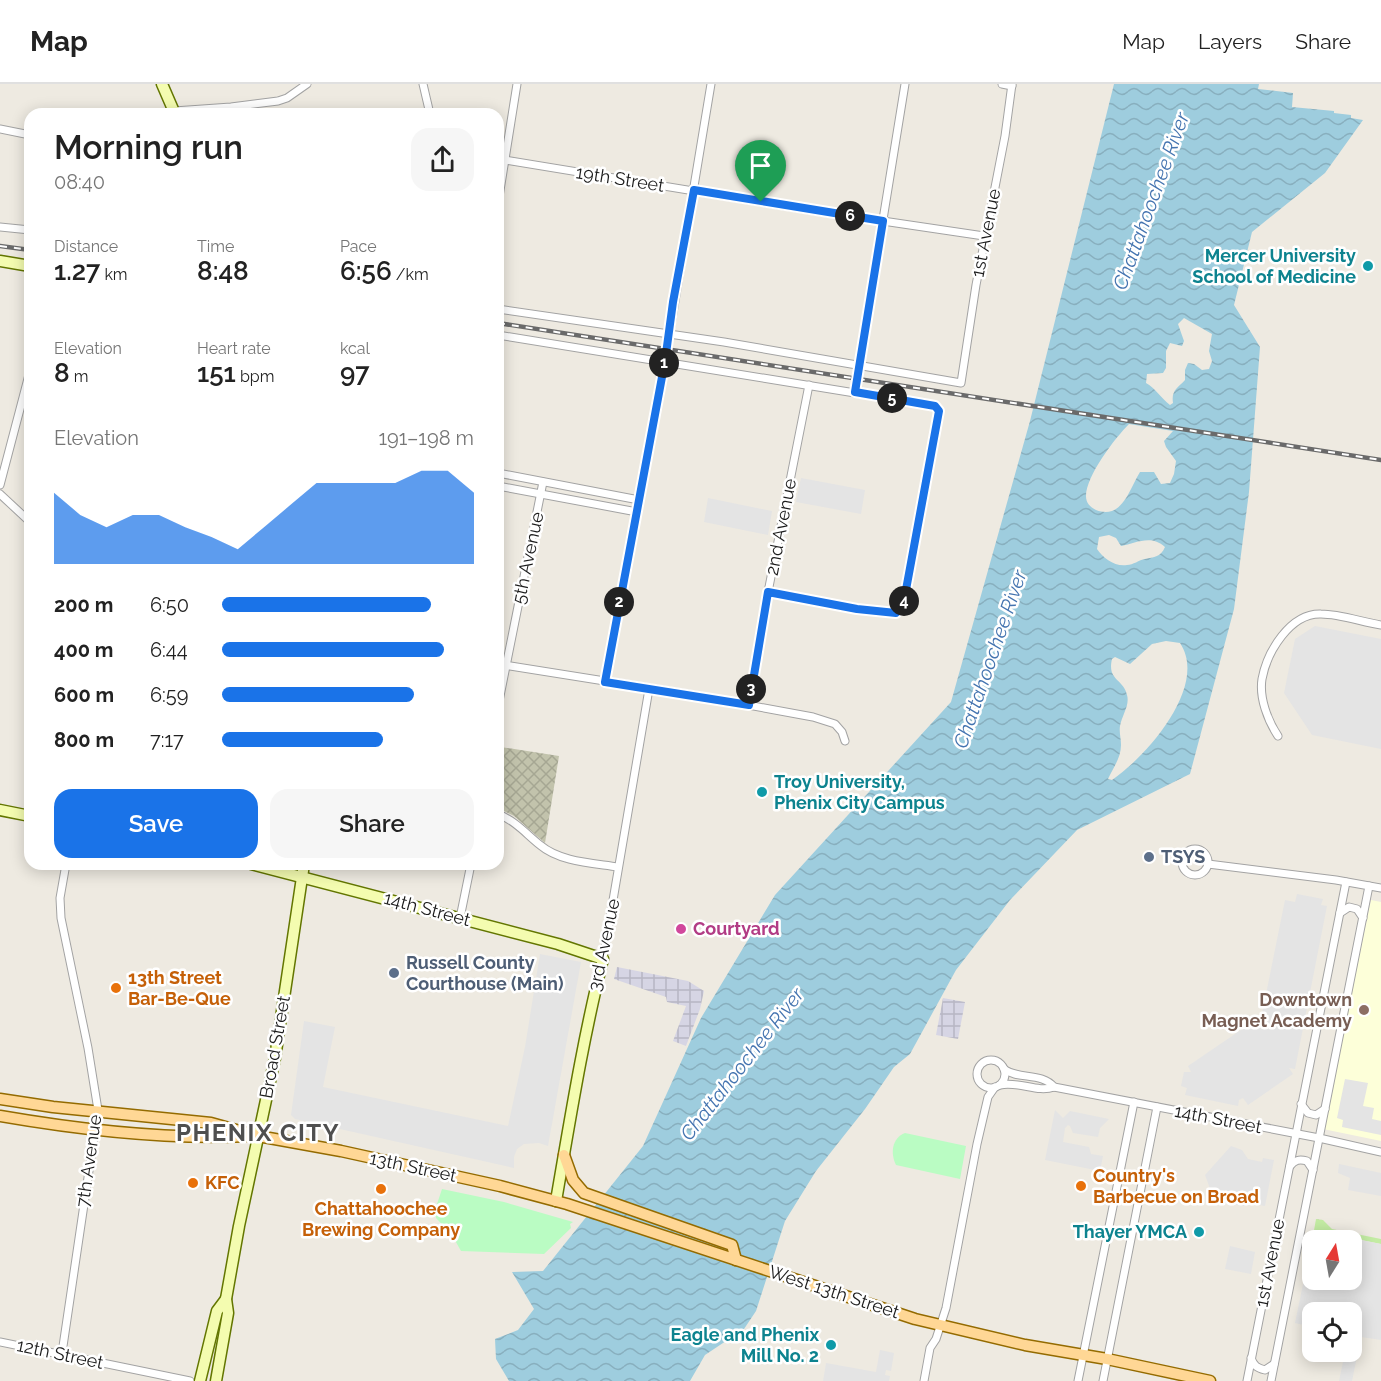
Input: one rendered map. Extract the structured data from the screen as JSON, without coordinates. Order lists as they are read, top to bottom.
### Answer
{
  "streets": {
    "main road": ["13th Street", "West 13th Street"],
    "street": [
      "19th Street",
      "1st Avenue",
      "2nd Avenue",
      "5th Avenue",
      "14th Street",
      "3rd Avenue",
      "Broad Street",
      "7th Avenue",
      "12th Street"
    ]
  },
  "crossings": [
    ["19th Street", "1st Avenue"],
    ["1st Avenue", "14th Street"],
    ["14th Street", "3rd Avenue"],
    ["14th Street", "Broad Street"],
    ["3rd Avenue", "13th Street"],
    ["3rd Avenue", "West 13th Street"],
    ["Broad Street", "13th Street"],
    ["7th Avenue", "13th Street"],
    ["7th Avenue", "12th Street"],
    ["13th Street", "West 13th Street"]
  ],
  "districts": ["PHENIX CITY"],
  "water": ["Chattahoochee River"],
  "places": [
    "Mercer University School of Medicine",
    "Troy University, Phenix City Campus",
    "TSYS",
    "Courtyard",
    "Russell County Courthouse (Main)",
    "13th Street Bar-Be-Que",
    "Downtown Magnet Academy",
    "KFC",
    "Country's Barbecue on Broad",
    "Chattahoochee Brewing Company",
    "Thayer YMCA",
    "Eagle and Phenix Mill No. 2"
  ],
  "north": "top",
  "page": {
    "header": "Map",
    "nav": ["Map", "Layers", "Share"],
    "heading": ["Morning run", "08:40"],
    "pins": [
      "6",
      "1",
      "5",
      "4",
      "2",
      "3"
    ],
    "stats": [
      ["Distance", "1.27 km"],
      ["Time", "8:48"],
      ["Pace", "6:56 /km"],
      ["Elevation", "8 m"],
      ["Heart rate", "151 bpm"],
      ["kcal", "97"]
    ],
    "chart": ["Elevation", "191–198 m"],
    "list": [
      {
        "name": "200 m",
        "note": "6:50"
      },
      {
        "name": "400 m",
        "note": "6:44"
      },
      {
        "name": "600 m",
        "note": "6:59"
      },
      {
        "name": "800 m",
        "note": "7:17"
      }
    ],
    "buttons": ["Save", "Share"]
  }
}
